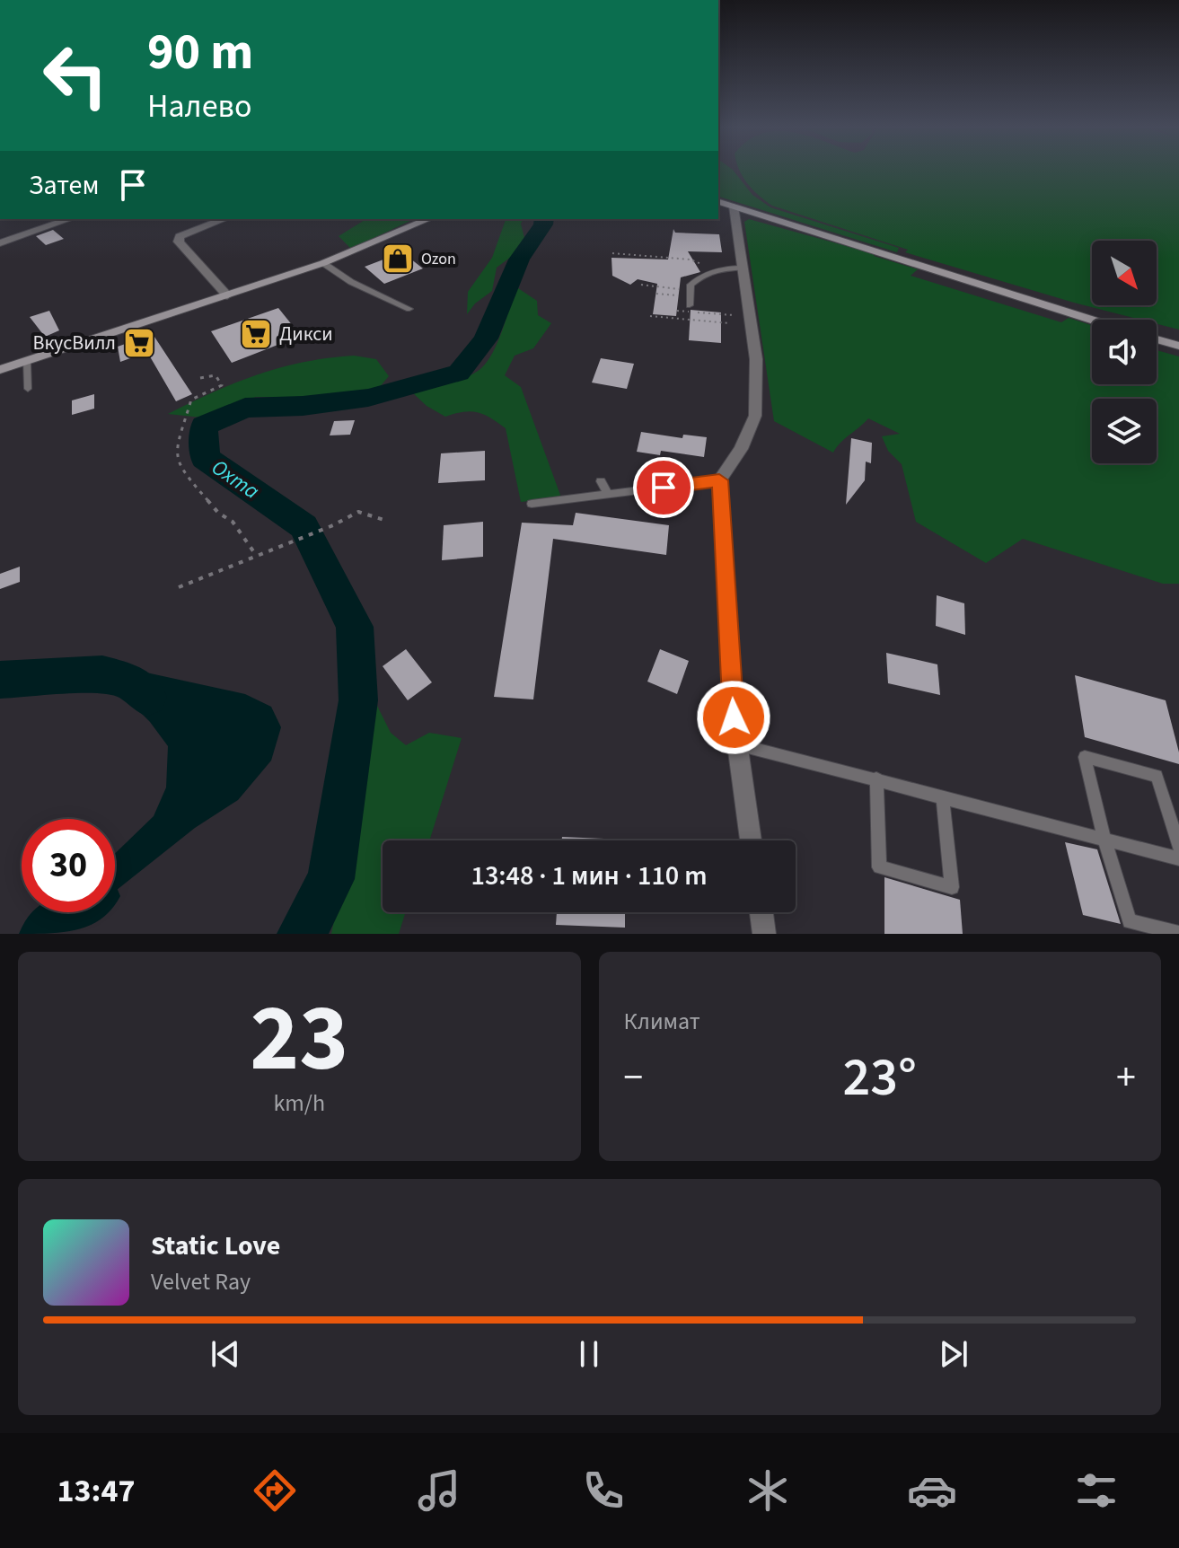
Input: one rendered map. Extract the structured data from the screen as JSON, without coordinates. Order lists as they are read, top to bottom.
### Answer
{
  "water": ["Охта"],
  "places": {
    "shop": ["Ozon"],
    "supermarket": ["Дикси", "ВкусВилл"]
  },
  "north": "bottom right",
  "page": {
    "turn": ["90 m", "Налево"],
    "then": "Затем",
    "limit": "30",
    "trip": "13:48 · 1 мин · 110 m",
    "tile": [
      ["23", "km/h"],
      "Климат"
    ],
    "heat": ["−", "23°", "+"],
    "song": ["Static Love", "Velvet Ray"],
    "tabs": "13:47"
  }
}
